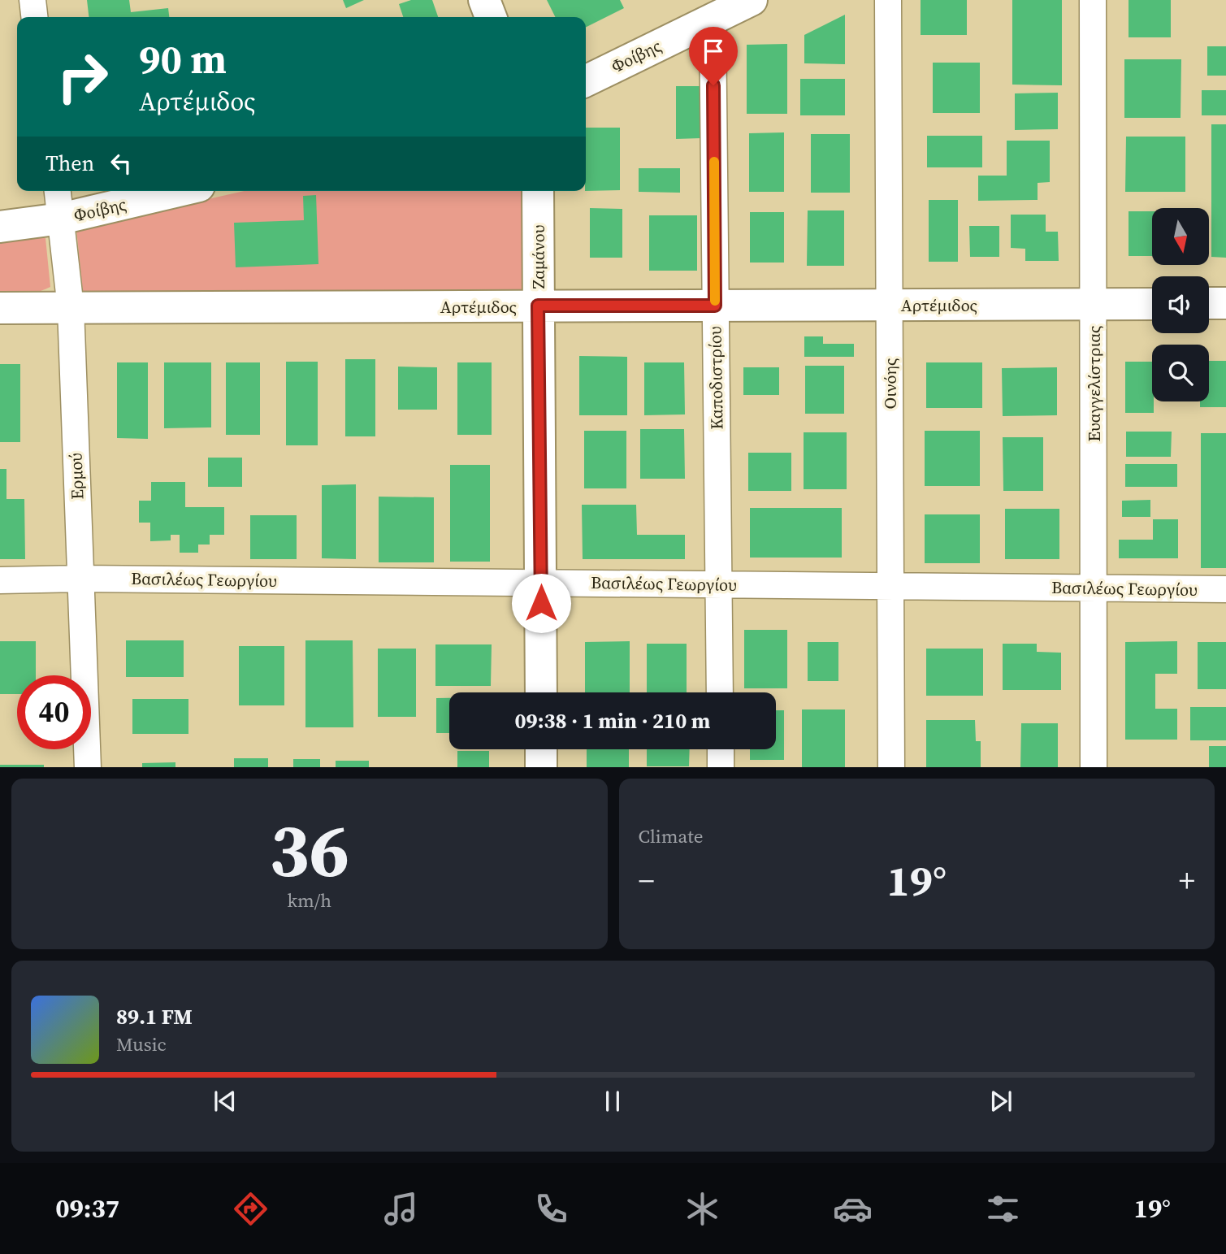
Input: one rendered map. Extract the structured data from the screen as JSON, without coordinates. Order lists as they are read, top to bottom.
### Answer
{
  "streets": {
    "street": [
      "Φοίβης",
      "Ζαμάνου",
      "Αρτέμιδος",
      "Καποδιστρίου",
      "Οινόης",
      "Ευαγγελίστριας",
      "Ερμού",
      "Βασιλέως Γεωργίου"
    ]
  },
  "crossings": [
    ["Φοίβης", "Καποδιστρίου"],
    ["Φοίβης", "Ερμού"],
    ["Ζαμάνου", "Αρτέμιδος"],
    ["Ζαμάνου", "Βασιλέως Γεωργίου"],
    ["Αρτέμιδος", "Καποδιστρίου"],
    ["Αρτέμιδος", "Οινόης"],
    ["Αρτέμιδος", "Ευαγγελίστριας"],
    ["Αρτέμιδος", "Ερμού"],
    ["Καποδιστρίου", "Βασιλέως Γεωργίου"],
    ["Οινόης", "Βασιλέως Γεωργίου"],
    ["Ευαγγελίστριας", "Βασιλέως Γεωργίου"],
    ["Ερμού", "Βασιλέως Γεωργίου"]
  ],
  "north": "bottom",
  "page": {
    "turn": ["90 m", "Αρτέμιδος"],
    "then": "Then",
    "limit": "40",
    "trip": "09:38 · 1 min · 210 m",
    "tile": [
      ["36", "km/h"],
      "Climate"
    ],
    "heat": ["−", "19°", "+"],
    "song": ["89.1 FM", "Music"],
    "tabs": ["09:37", "19°"]
  }
}
